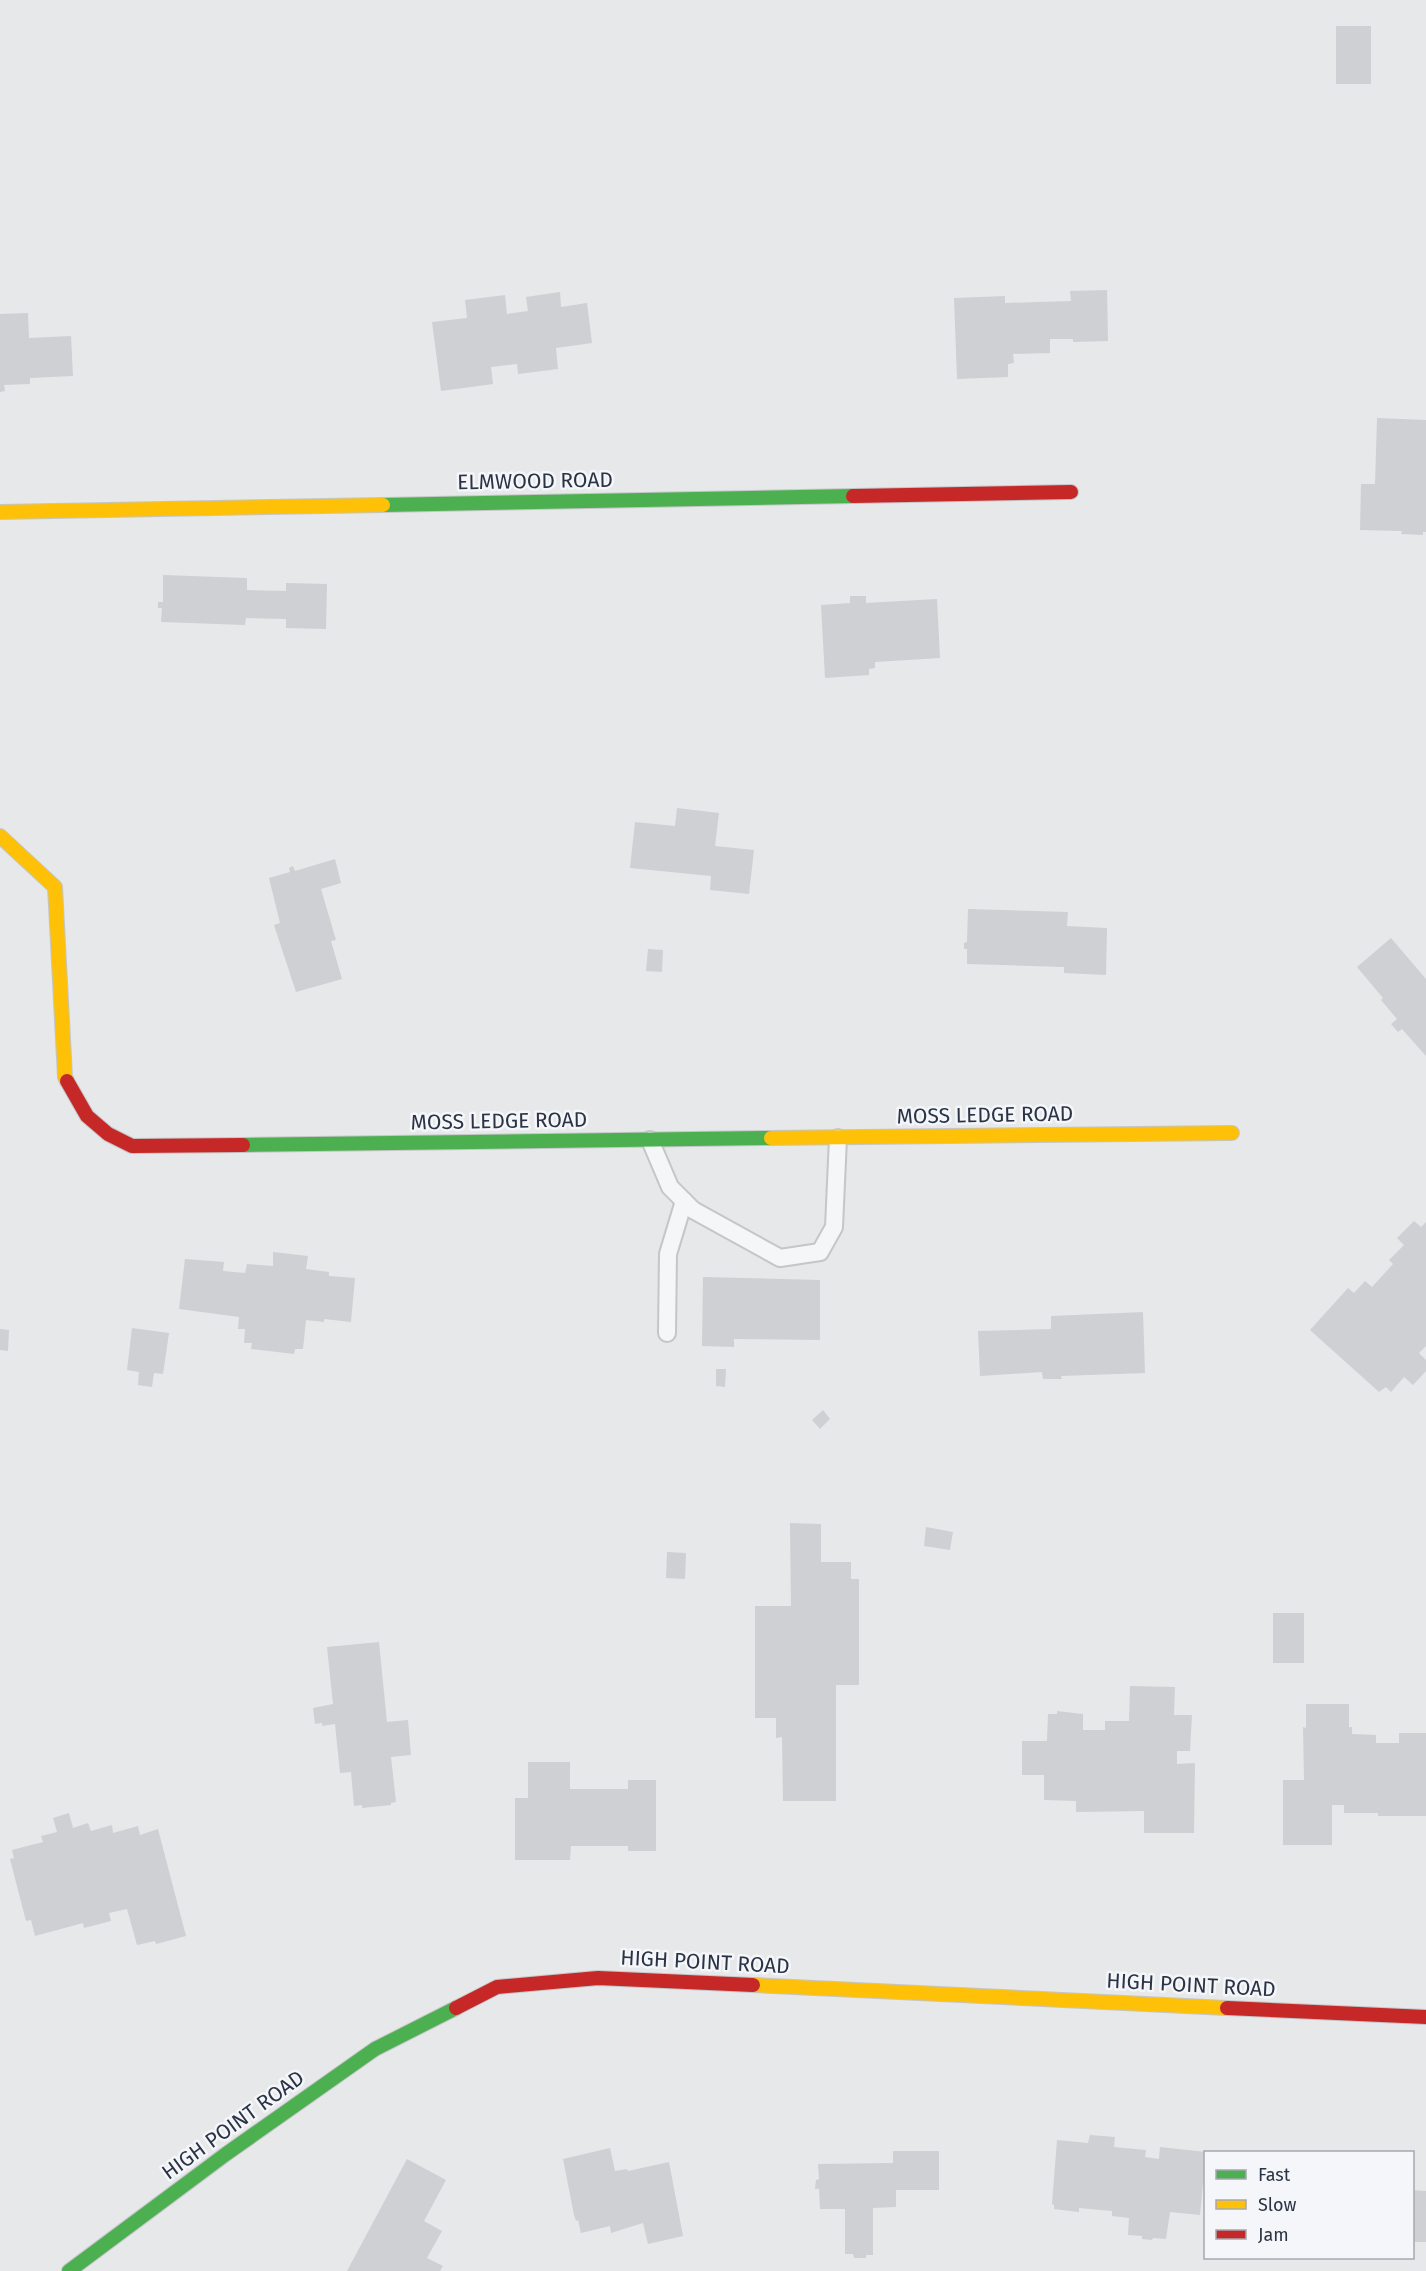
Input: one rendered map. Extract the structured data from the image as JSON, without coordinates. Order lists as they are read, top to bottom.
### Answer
{
  "streets": {
    "street": ["ELMWOOD ROAD", "MOSS LEDGE ROAD", "HIGH POINT ROAD"]
  },
  "legend": ["Fast", "Slow", "Jam"]
}
